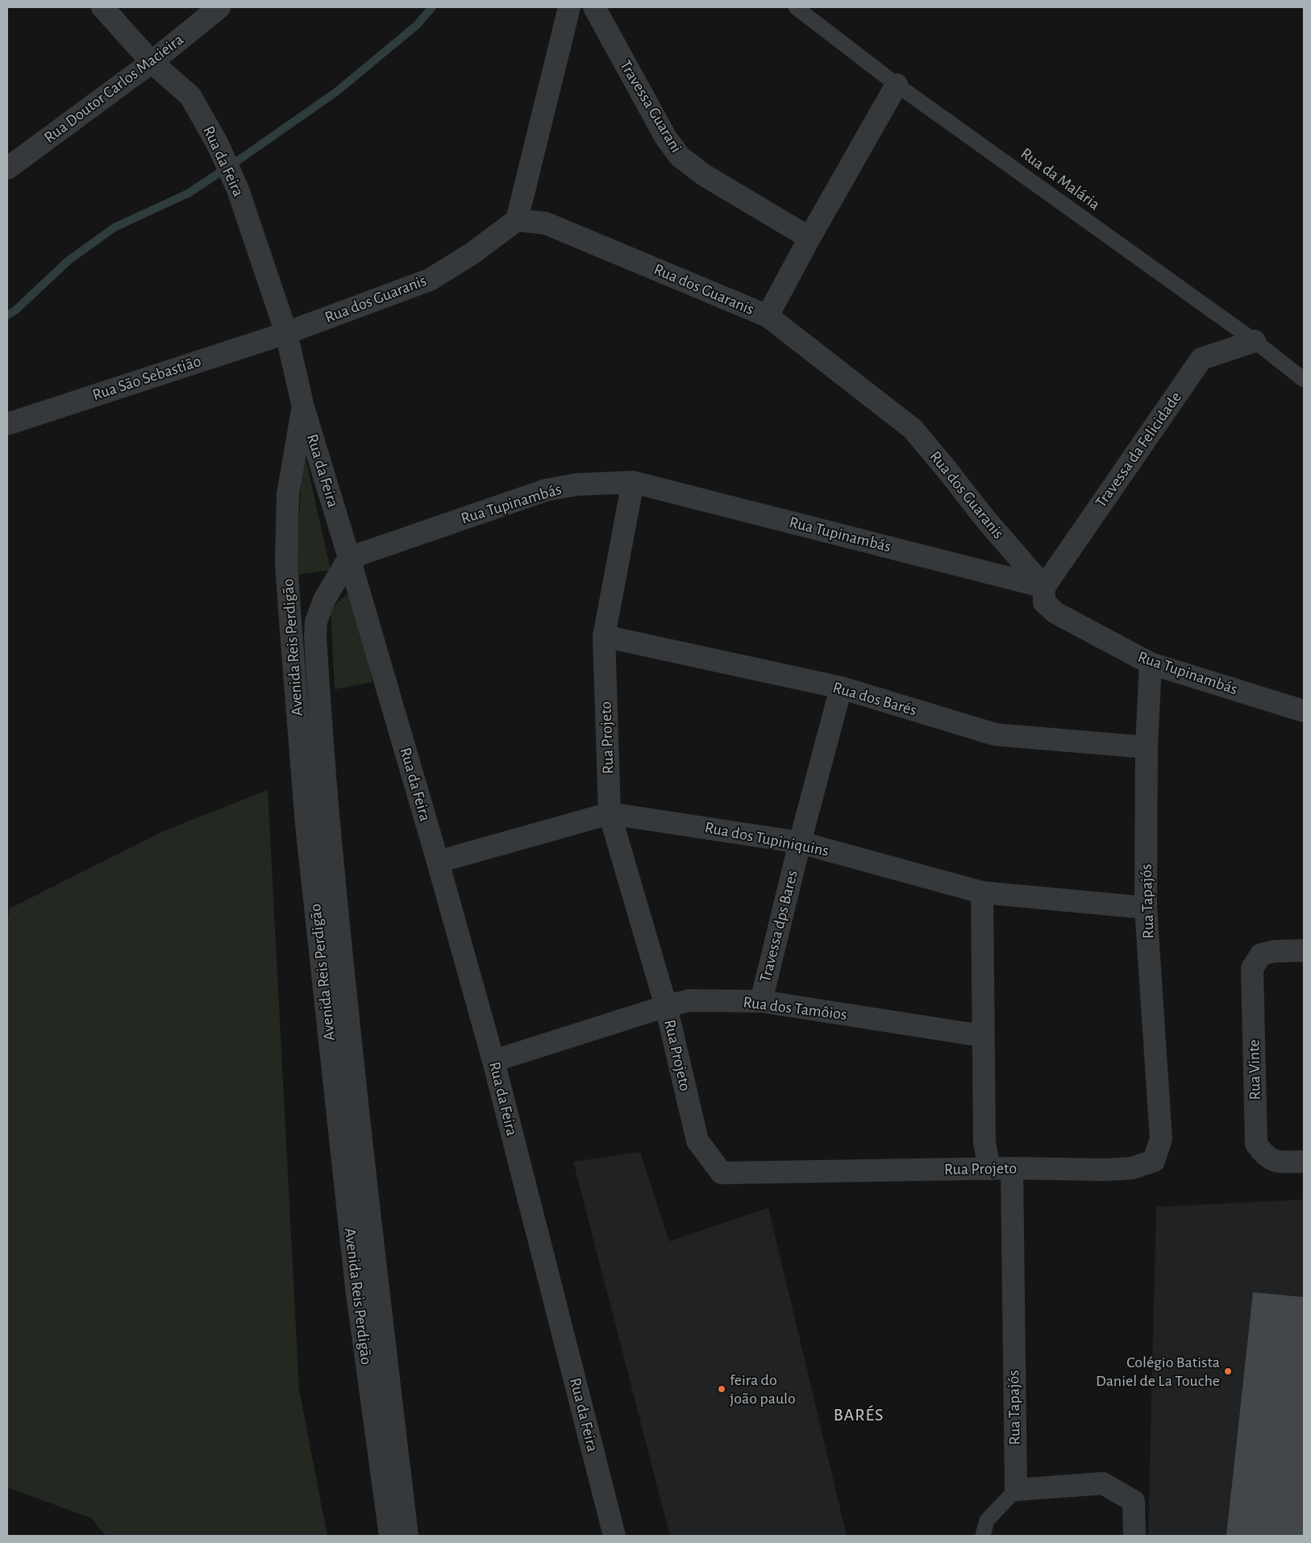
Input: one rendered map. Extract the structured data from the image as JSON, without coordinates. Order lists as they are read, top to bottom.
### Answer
{
  "streets": {
    "street": [
      "Rua Doutor Carlos Macieira",
      "Travessa Guarani",
      "Rua da Feira",
      "Rua dos Guaranis",
      "Rua São Sebastião",
      "Travessa da Felicidade",
      "Rua Tupinambás",
      "Avenida Reis Perdigão",
      "Rua dos Barés",
      "Rua Projeto",
      "Rua dos Tupiniquins",
      "Rua Tapajós",
      "Travessa dps Bares",
      "Rua dos Tamôios",
      "Rua Vinte"
    ],
    "lane": ["Rua da Malária"]
  },
  "crossings": [
    ["Rua Doutor Carlos Macieira", "Rua da Feira"],
    ["Rua da Feira", "Rua dos Guaranis"],
    ["Rua da Feira", "Rua São Sebastião"],
    ["Rua da Feira", "Rua Tupinambás"],
    ["Rua da Feira", "Avenida Reis Perdigão"],
    ["Rua da Feira", "Rua dos Tupiniquins"],
    ["Rua da Feira", "Rua dos Tamôios"],
    ["Rua da Malária", "Travessa da Felicidade"],
    ["Rua dos Guaranis", "Rua São Sebastião"],
    ["Rua dos Guaranis", "Travessa da Felicidade"],
    ["Rua dos Guaranis", "Rua Tupinambás"],
    ["Travessa da Felicidade", "Rua Tupinambás"],
    ["Rua Tupinambás", "Avenida Reis Perdigão"],
    ["Rua Tupinambás", "Rua Projeto"],
    ["Rua Tupinambás", "Rua Tapajós"],
    ["Rua dos Barés", "Rua Projeto"],
    ["Rua dos Barés", "Rua Tapajós"],
    ["Rua dos Barés", "Travessa dps Bares"],
    ["Rua Projeto", "Rua dos Tupiniquins"],
    ["Rua Projeto", "Rua Tapajós"],
    ["Rua Projeto", "Rua dos Tamôios"],
    ["Rua dos Tupiniquins", "Rua Tapajós"],
    ["Rua dos Tupiniquins", "Travessa dps Bares"],
    ["Travessa dps Bares", "Rua dos Tamôios"]
  ],
  "districts": ["BARÉS"],
  "places": ["Colégio Batista Daniel de La Touche", "feira do joão paulo"]
}
